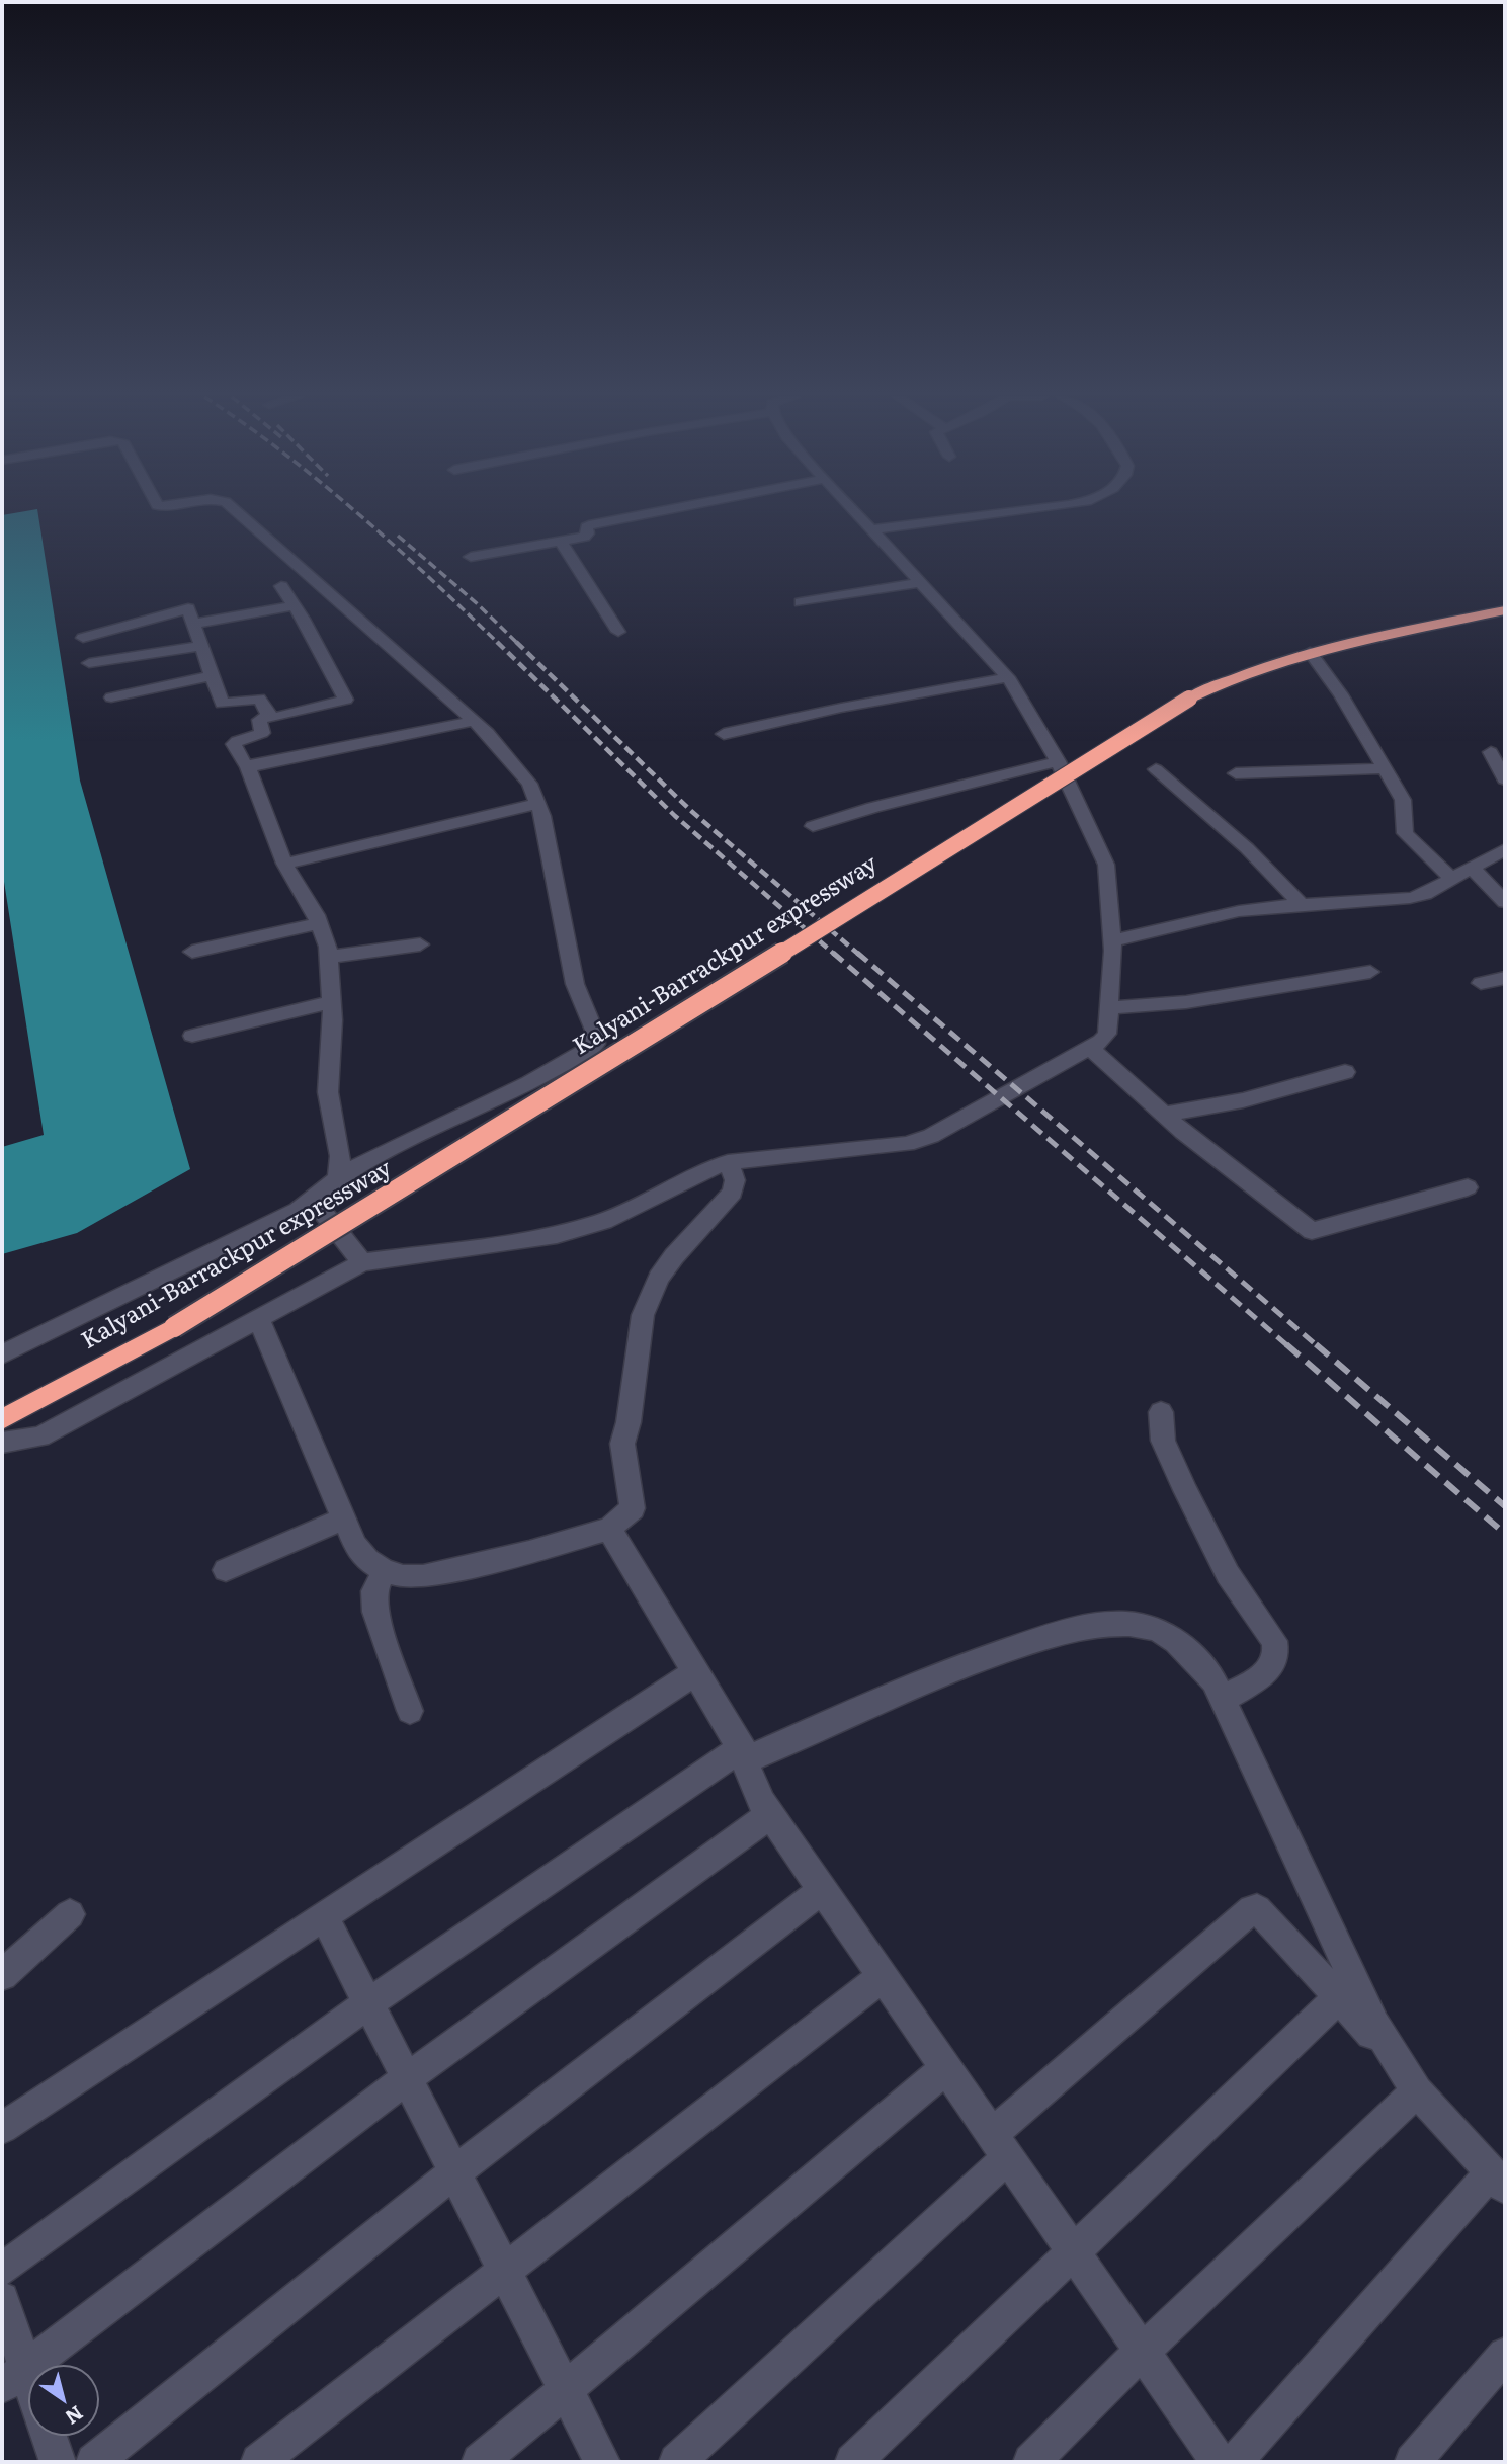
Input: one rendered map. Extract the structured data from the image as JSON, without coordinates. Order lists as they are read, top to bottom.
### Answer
{
  "streets": {
    "highway": ["Kalyani-Barrackpur expressway"]
  },
  "north": "bottom right"
}
